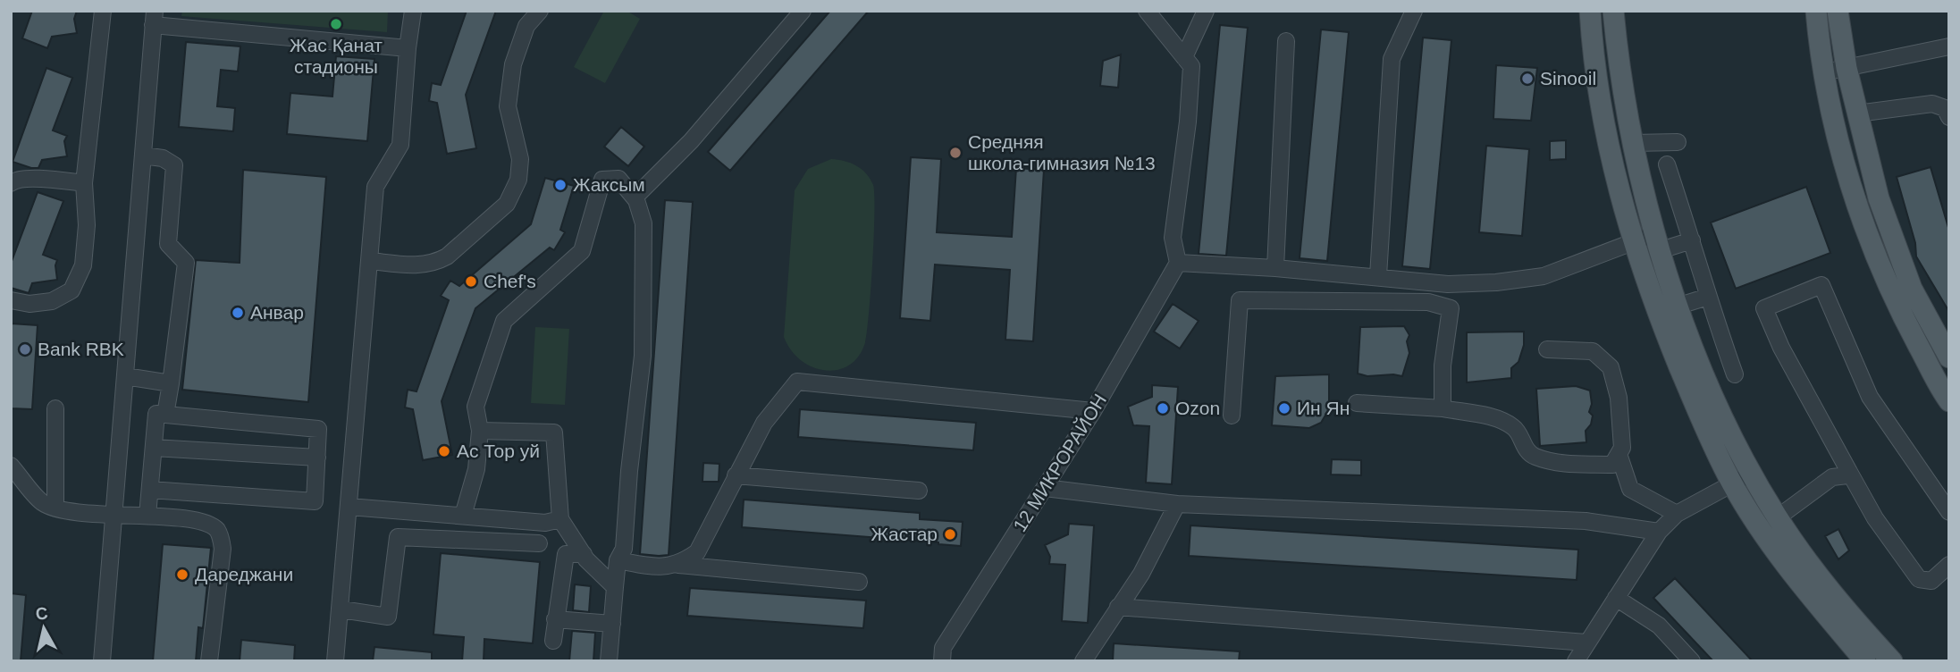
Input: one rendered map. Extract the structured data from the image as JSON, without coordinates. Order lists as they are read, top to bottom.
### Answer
{
  "streets": {
    "street": ["12 МИКРОРАЙОН"]
  },
  "places": [
    "Жас Қанат стадионы",
    "Sinooil",
    "Средняя школа-гимназия №13",
    "Жаксым",
    "Chef's",
    "Анвар",
    "Bank RBK",
    "Ozon",
    "Ин Ян",
    "Ас Тор уй",
    "Жастар",
    "Дареджани"
  ],
  "north": "top"
}
